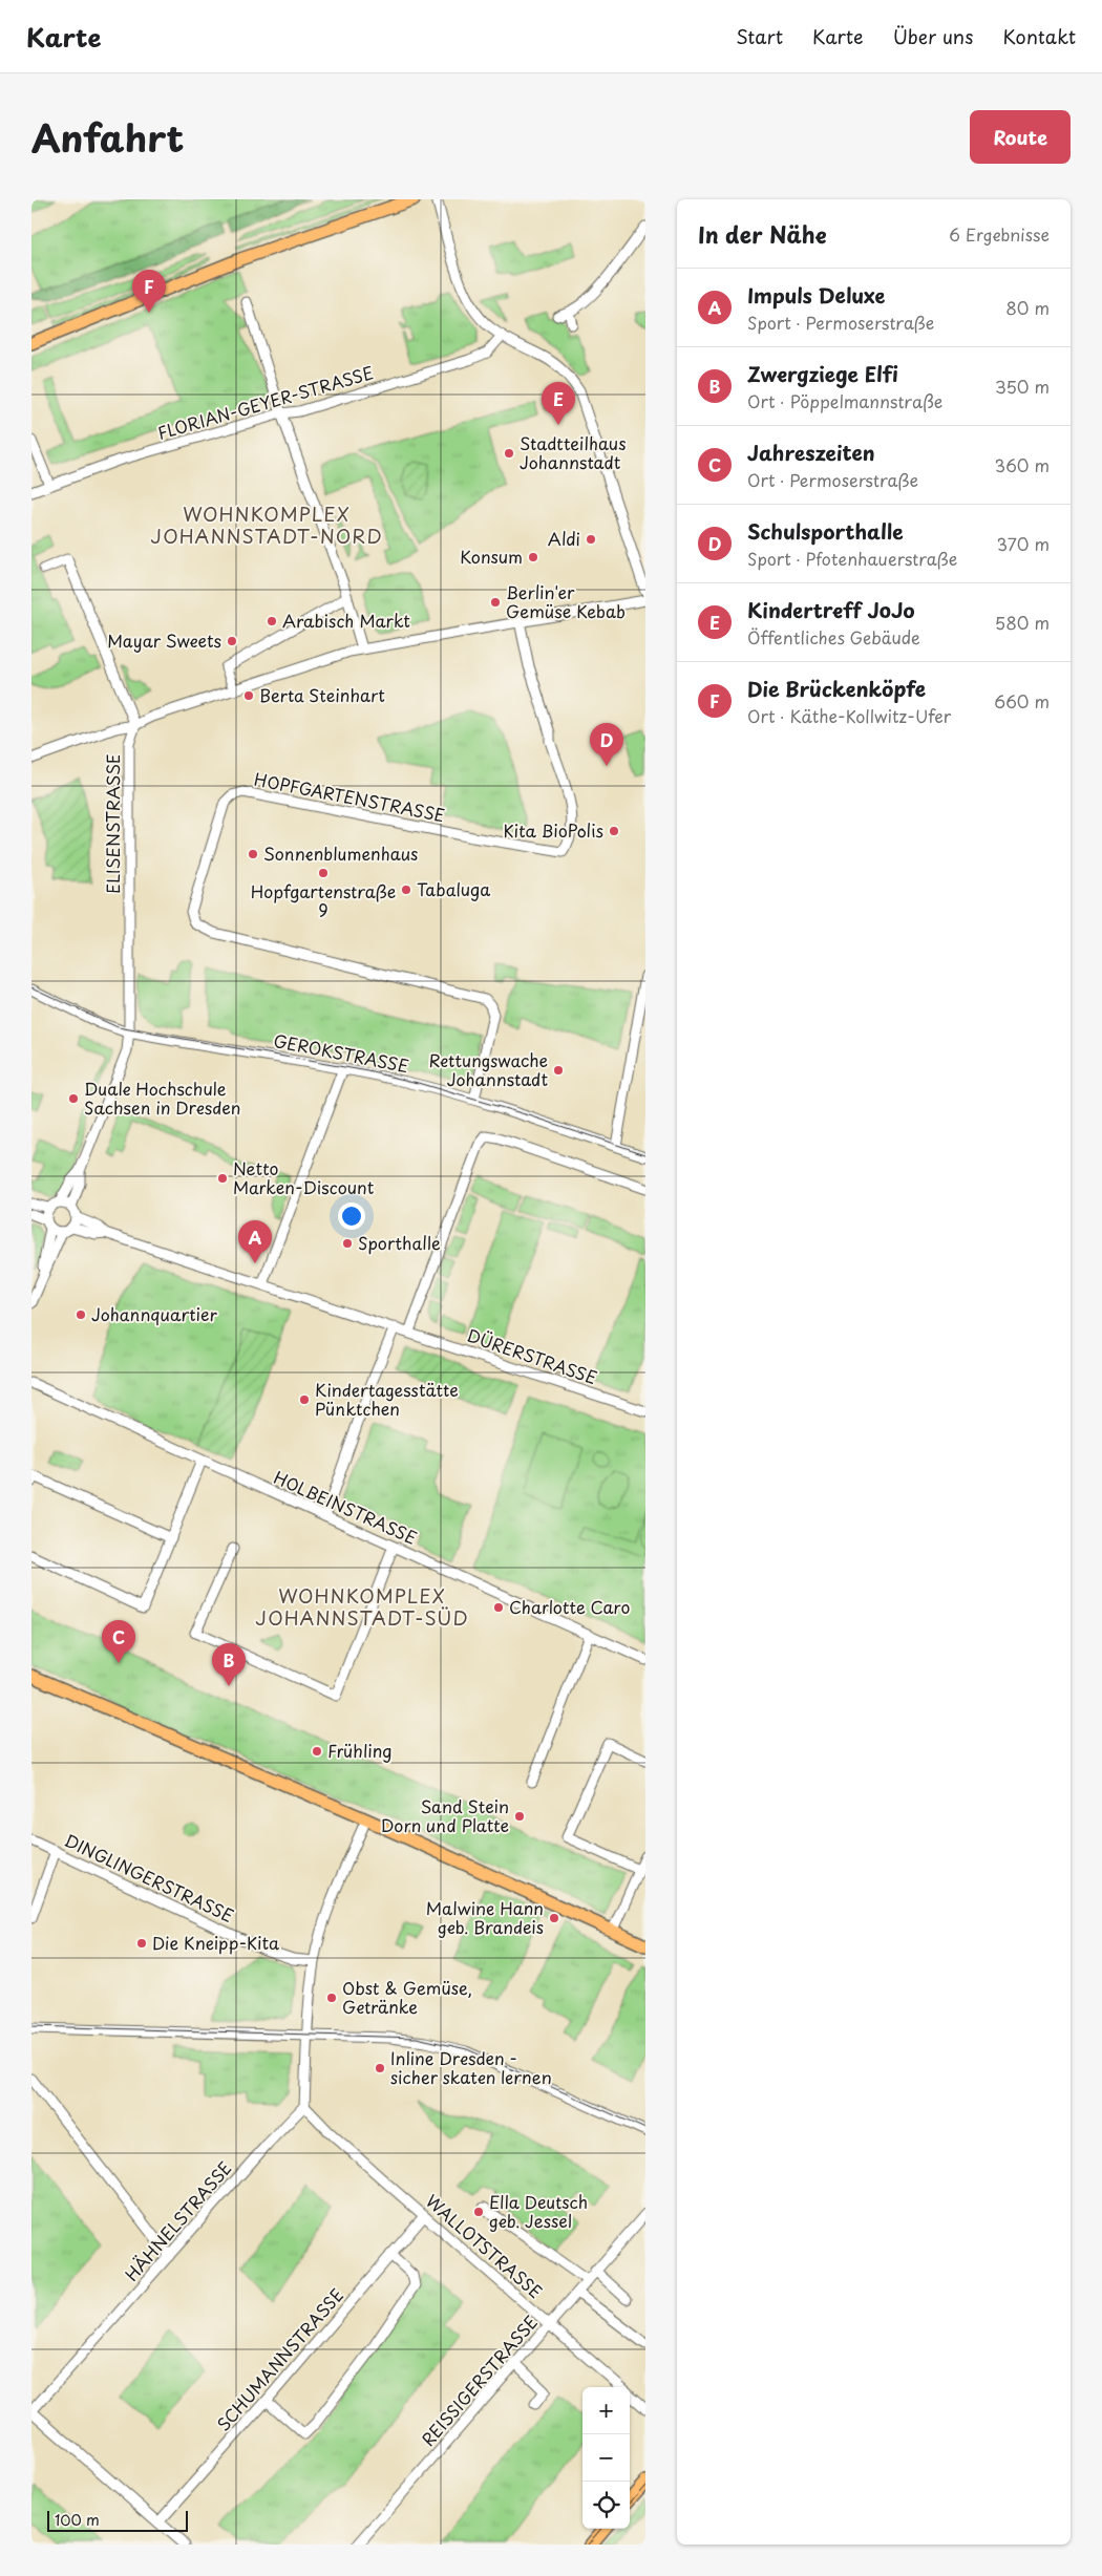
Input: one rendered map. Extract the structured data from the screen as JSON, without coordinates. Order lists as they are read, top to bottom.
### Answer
{
  "streets": {
    "street": [
      "FLORIAN-GEYER-STRASSE",
      "HOPFGARTENSTRASSE",
      "ELISENSTRASSE",
      "GEROKSTRASSE",
      "DÜRERSTRASSE",
      "HOLBEINSTRASSE",
      "DINGLINGERSTRASSE",
      "HÄHNELSTRASSE",
      "WALLOTSTRASSE",
      "SCHUMANNSTRASSE",
      "REISSIGERSTRASSE"
    ]
  },
  "crossings": [
    ["HOPFGARTENSTRASSE", "GEROKSTRASSE"],
    ["ELISENSTRASSE", "GEROKSTRASSE"],
    ["HÄHNELSTRASSE", "WALLOTSTRASSE"],
    ["WALLOTSTRASSE", "SCHUMANNSTRASSE"],
    ["WALLOTSTRASSE", "REISSIGERSTRASSE"]
  ],
  "districts": ["WOHNKOMPLEX JOHANNSTADT-NORD", "WOHNKOMPLEX JOHANNSTADT-SÜD"],
  "places": [
    "Stadtteilhaus Johannstadt",
    "Aldi",
    "Konsum",
    "Berlin'er Gemüse Kebab",
    "Arabisch Markt",
    "Mayar Sweets",
    "Berta Steinhart",
    "Kita BioPolis",
    "Sonnenblumenhaus",
    "Hopfgartenstraße 9",
    "Tabaluga",
    "Rettungswache Johannstadt",
    "Duale Hochschule Sachsen in Dresden",
    "Netto Marken-Discount",
    "Sporthalle",
    "Johannquartier",
    "Kindertagesstätte Pünktchen",
    "Charlotte Caro",
    "Frühling",
    "Sand Stein Dorn und Platte",
    "Malwine Hann geb. Brandeis",
    "Die Kneipp-Kita",
    "Obst & Gemüse, Getränke",
    "Inline Dresden - sicher skaten lernen",
    "Ella Deutsch geb. Jessel"
  ],
  "scale_bar": "100 m",
  "page": {
    "header": "Karte",
    "nav": [
      "Start",
      "Karte",
      "Über uns",
      "Kontakt"
    ],
    "title": "Anfahrt",
    "buttons": "Route",
    "heading": ["In der Nähe", "6 Ergebnisse"],
    "list": [
      {
        "mark": "A",
        "name": "Impuls Deluxe",
        "note": "Sport · Permoserstraße",
        "value": "80 m"
      },
      {
        "mark": "B",
        "name": "Zwergziege Elfi",
        "note": "Ort · Pöppelmannstraße",
        "value": "350 m"
      },
      {
        "mark": "C",
        "name": "Jahreszeiten",
        "note": "Ort · Permoserstraße",
        "value": "360 m"
      },
      {
        "mark": "D",
        "name": "Schulsporthalle",
        "note": "Sport · Pfotenhauerstraße",
        "value": "370 m"
      },
      {
        "mark": "E",
        "name": "Kindertreff JoJo",
        "note": "Öffentliches Gebäude",
        "value": "580 m"
      },
      {
        "mark": "F",
        "name": "Die Brückenköpfe",
        "note": "Ort · Käthe-Kollwitz-Ufer",
        "value": "660 m"
      }
    ],
    "pins": [
      "F",
      "E",
      "D",
      "A",
      "C",
      "B"
    ],
    "map_buttons": ["+", "−"],
    "scale": "100 m"
  }
}
